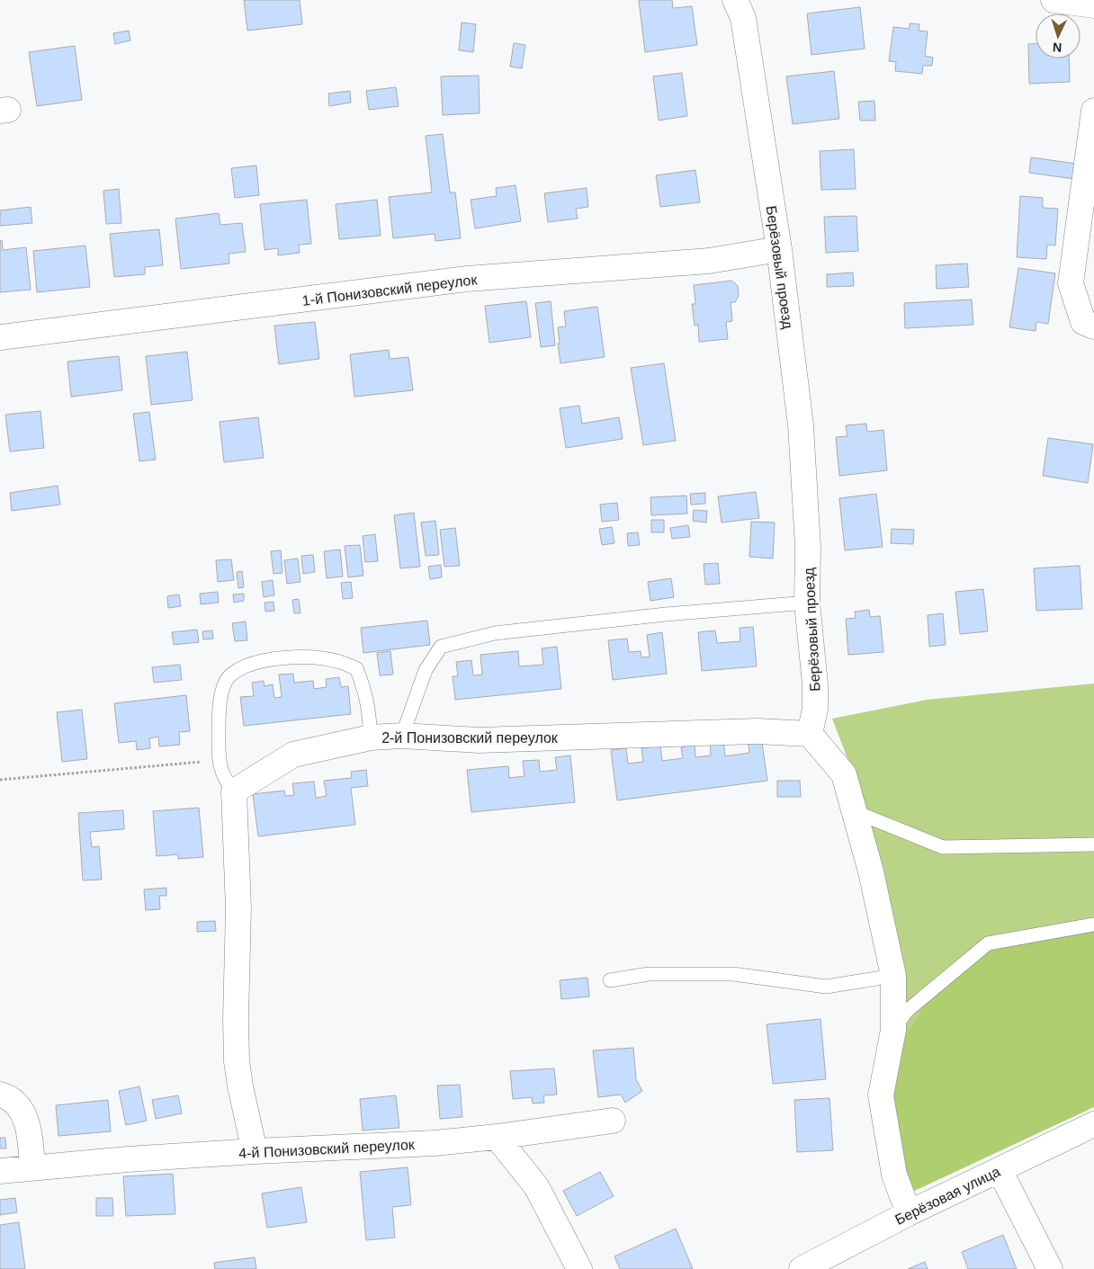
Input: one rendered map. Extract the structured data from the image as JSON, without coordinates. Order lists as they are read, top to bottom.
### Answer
{
  "streets": {
    "street": [
      "Берёзовый проезд",
      "1-й Понизовский переулок",
      "2-й Понизовский переулок",
      "4-й Понизовский переулок",
      "Берёзовая улица"
    ]
  },
  "crossings": [
    ["Берёзовый проезд", "1-й Понизовский переулок"],
    ["Берёзовый проезд", "2-й Понизовский переулок"]
  ],
  "north": "bottom"
}
